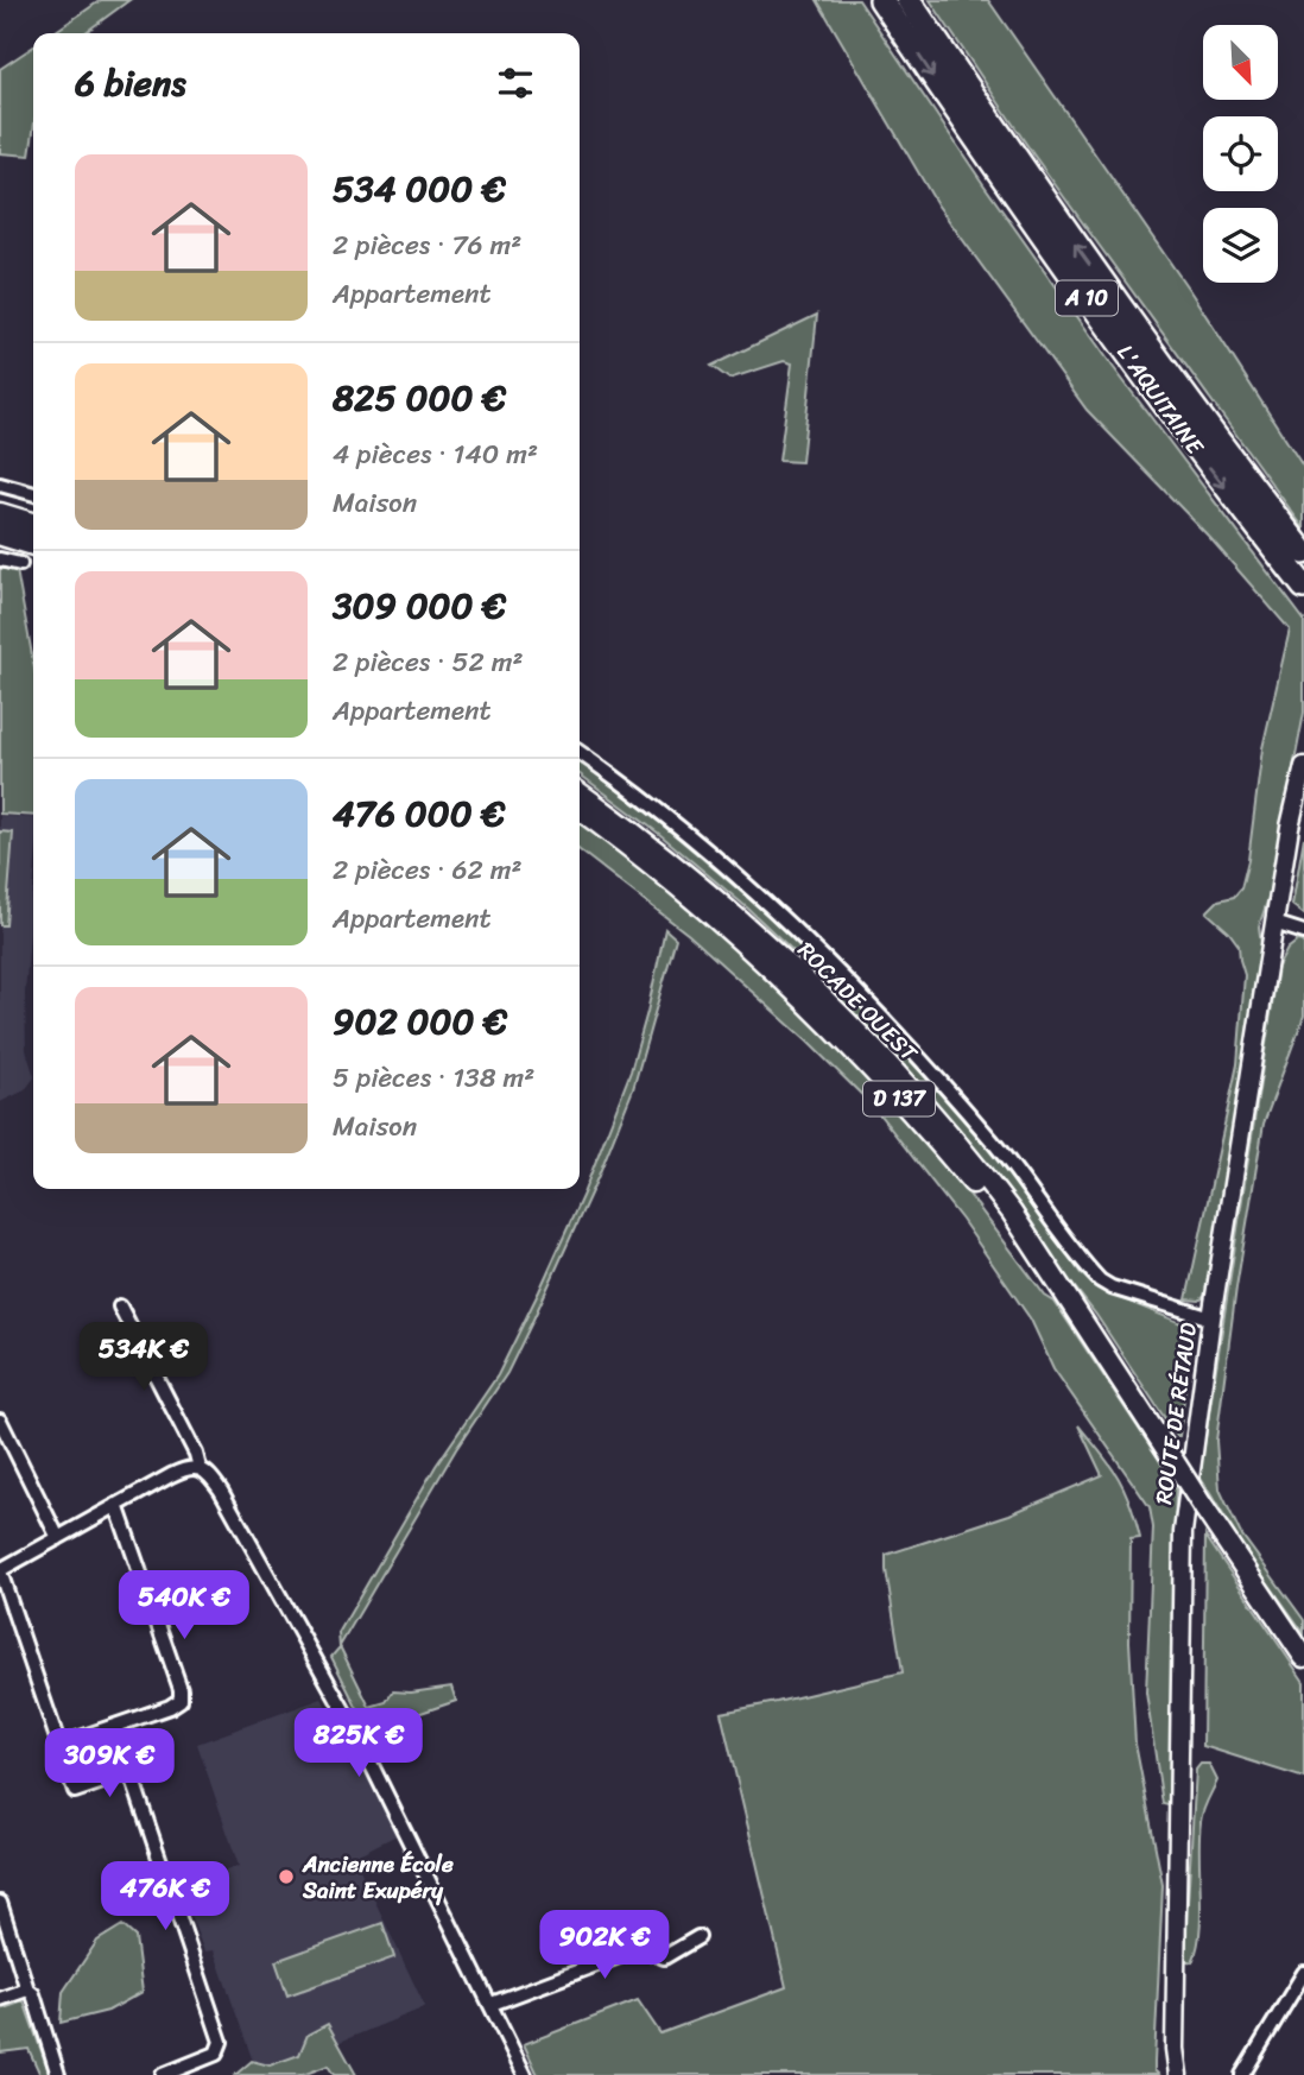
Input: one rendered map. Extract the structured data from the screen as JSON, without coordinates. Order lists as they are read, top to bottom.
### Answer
{
  "streets": {
    "highway": ["A 10", "L'AQUITAINE"],
    "main road": ["ROCADE OUEST", "D 137", "ROUTE DE RÉTAUD"]
  },
  "places": ["Ancienne École Saint Exupéry"],
  "north": "bottom right",
  "page": {
    "heading": "6 biens",
    "list": [
      {
        "name": "534 000 €",
        "note": "2 pièces · 76 m² · Appartement"
      },
      {
        "name": "825 000 €",
        "note": "4 pièces · 140 m² · Maison"
      },
      {
        "name": "309 000 €",
        "note": "2 pièces · 52 m² · Appartement"
      },
      {
        "name": "476 000 €",
        "note": "2 pièces · 62 m² · Appartement"
      },
      {
        "name": "902 000 €",
        "note": "5 pièces · 138 m² · Maison"
      }
    ],
    "price": [
      "534K €",
      "540K €",
      "825K €",
      "309K €",
      "476K €",
      "902K €"
    ]
  }
}
